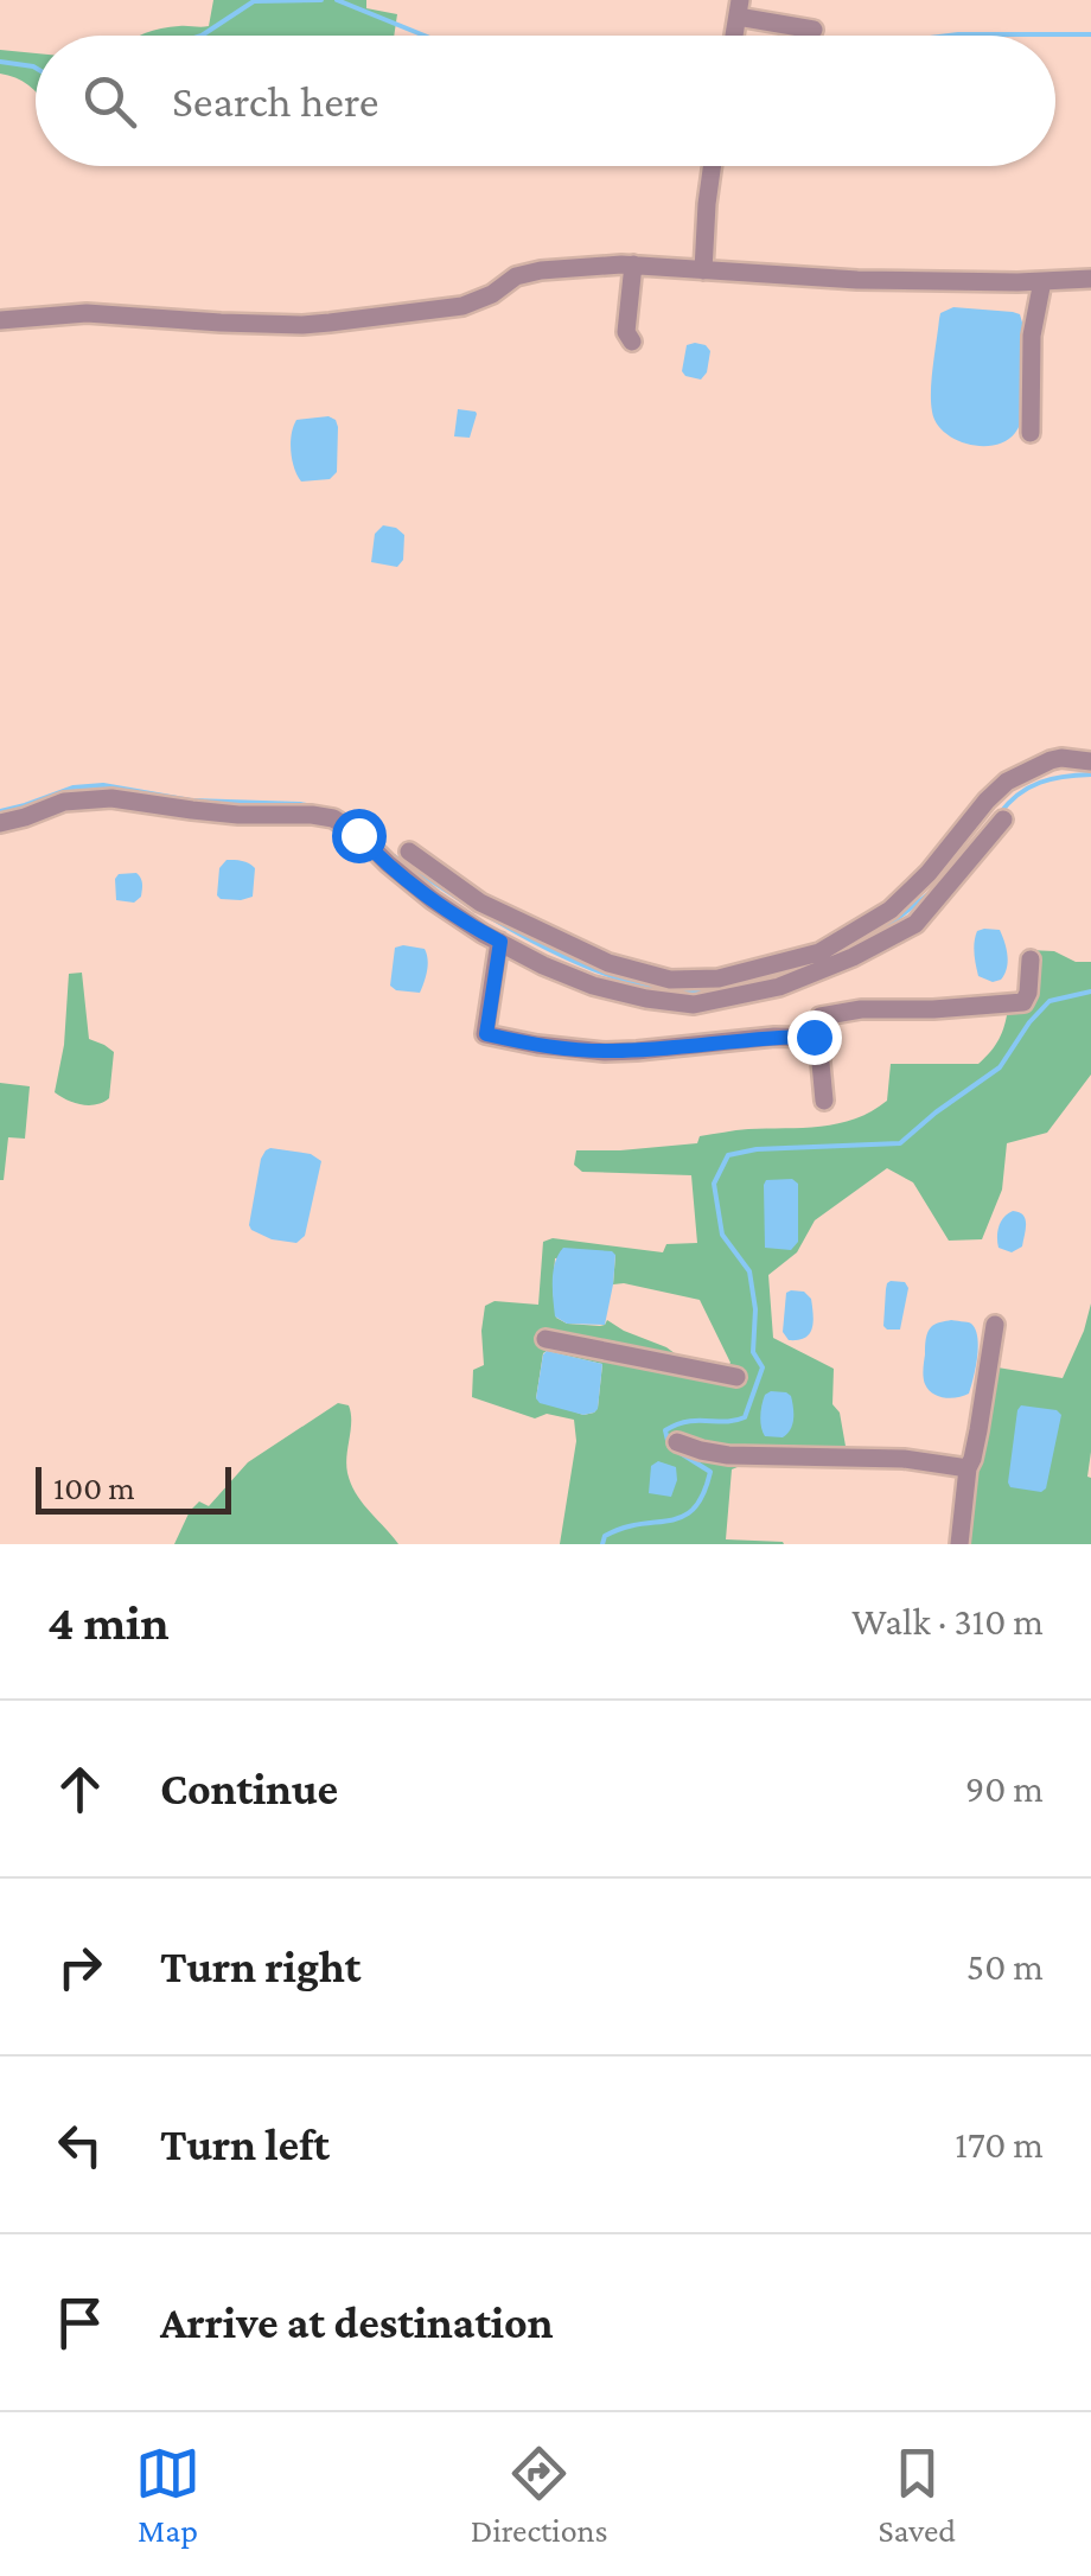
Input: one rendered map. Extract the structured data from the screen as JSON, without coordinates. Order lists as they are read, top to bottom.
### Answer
{
  "scale_bar": "100 m",
  "page": {
    "search": "Search here",
    "scale": "100 m",
    "heading": ["4 min", "Walk · 310 m"],
    "list": [
      ["Continue", "90 m"],
      ["Turn right", "50 m"],
      ["Turn left", "170 m"],
      "Arrive at destination"
    ],
    "nav": ["Map", "Directions", "Saved"]
  }
}
